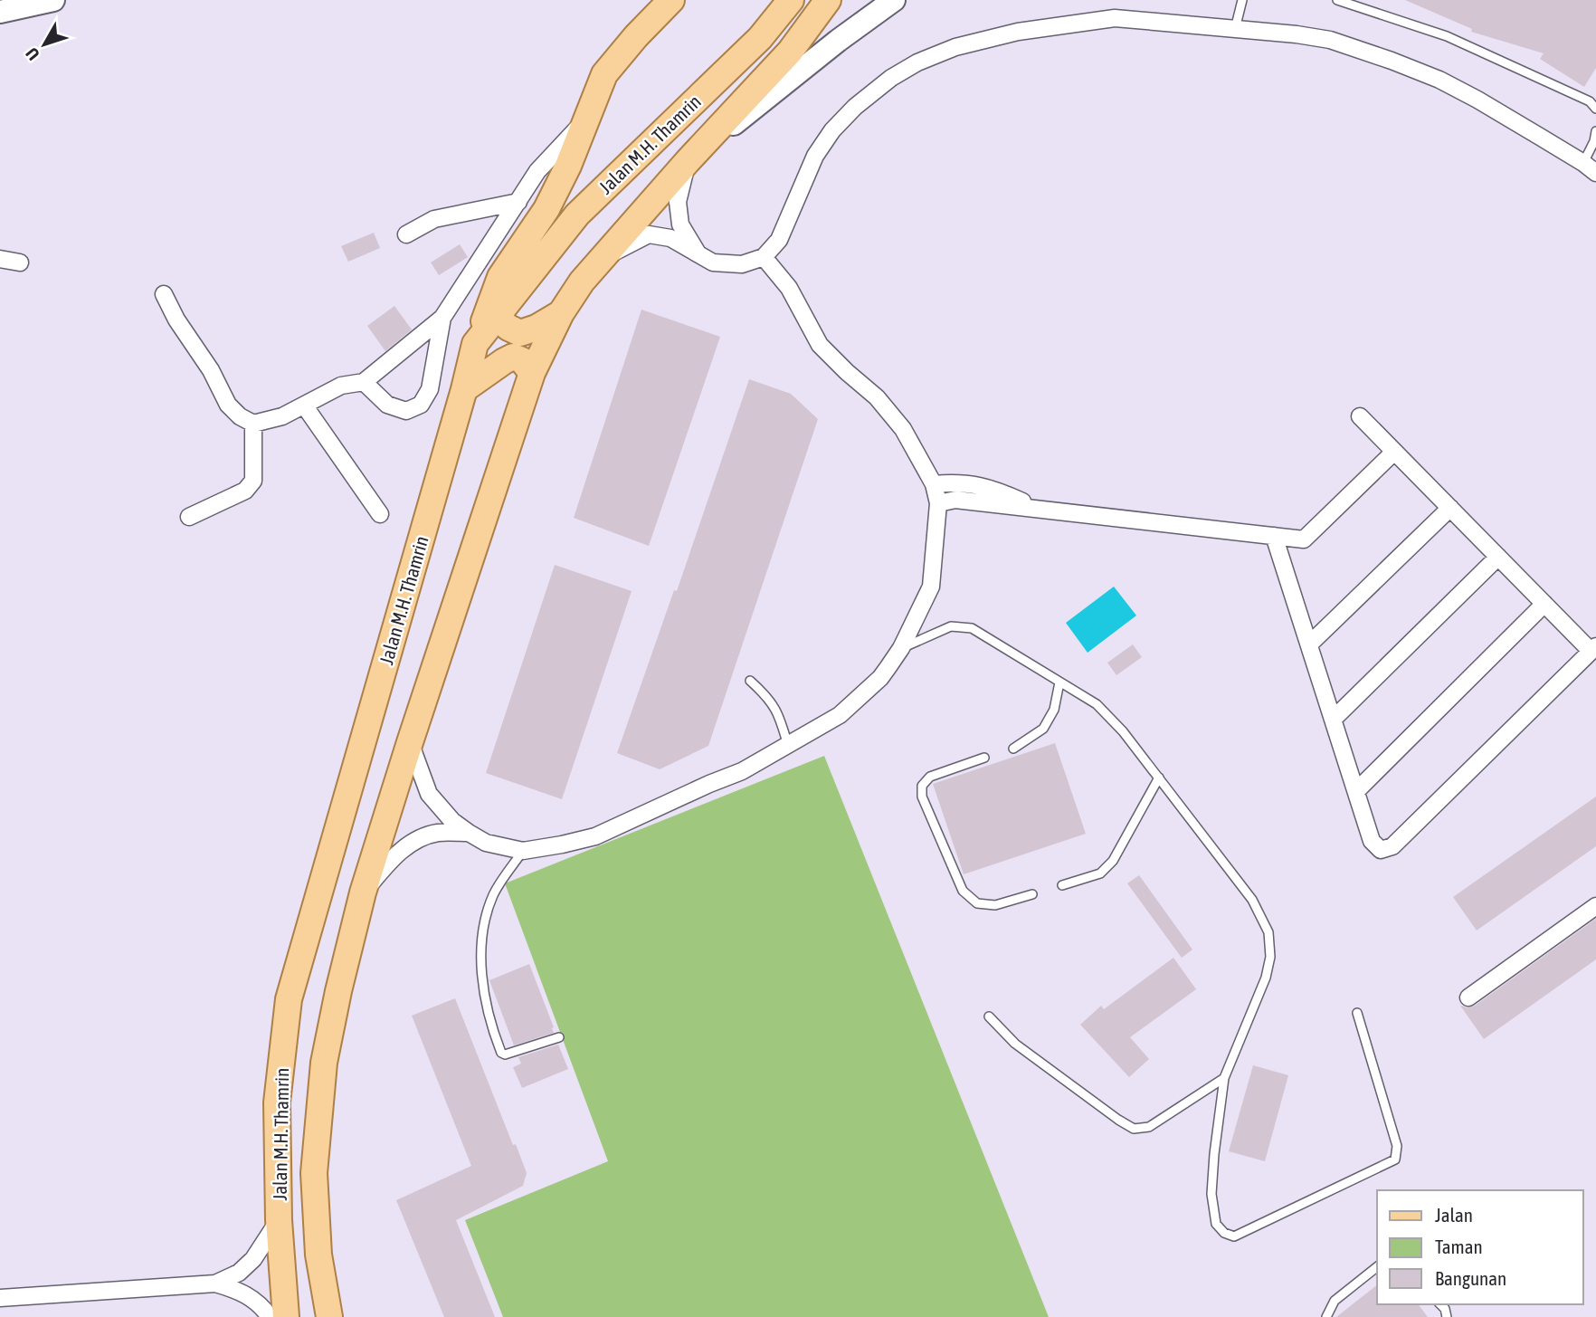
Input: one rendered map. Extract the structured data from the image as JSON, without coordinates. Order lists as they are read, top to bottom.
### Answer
{
  "streets": {
    "main road": ["Jalan M.H. Thamrin"]
  },
  "legend": ["Jalan", "Taman", "Bangunan"],
  "north": "bottom left"
}
